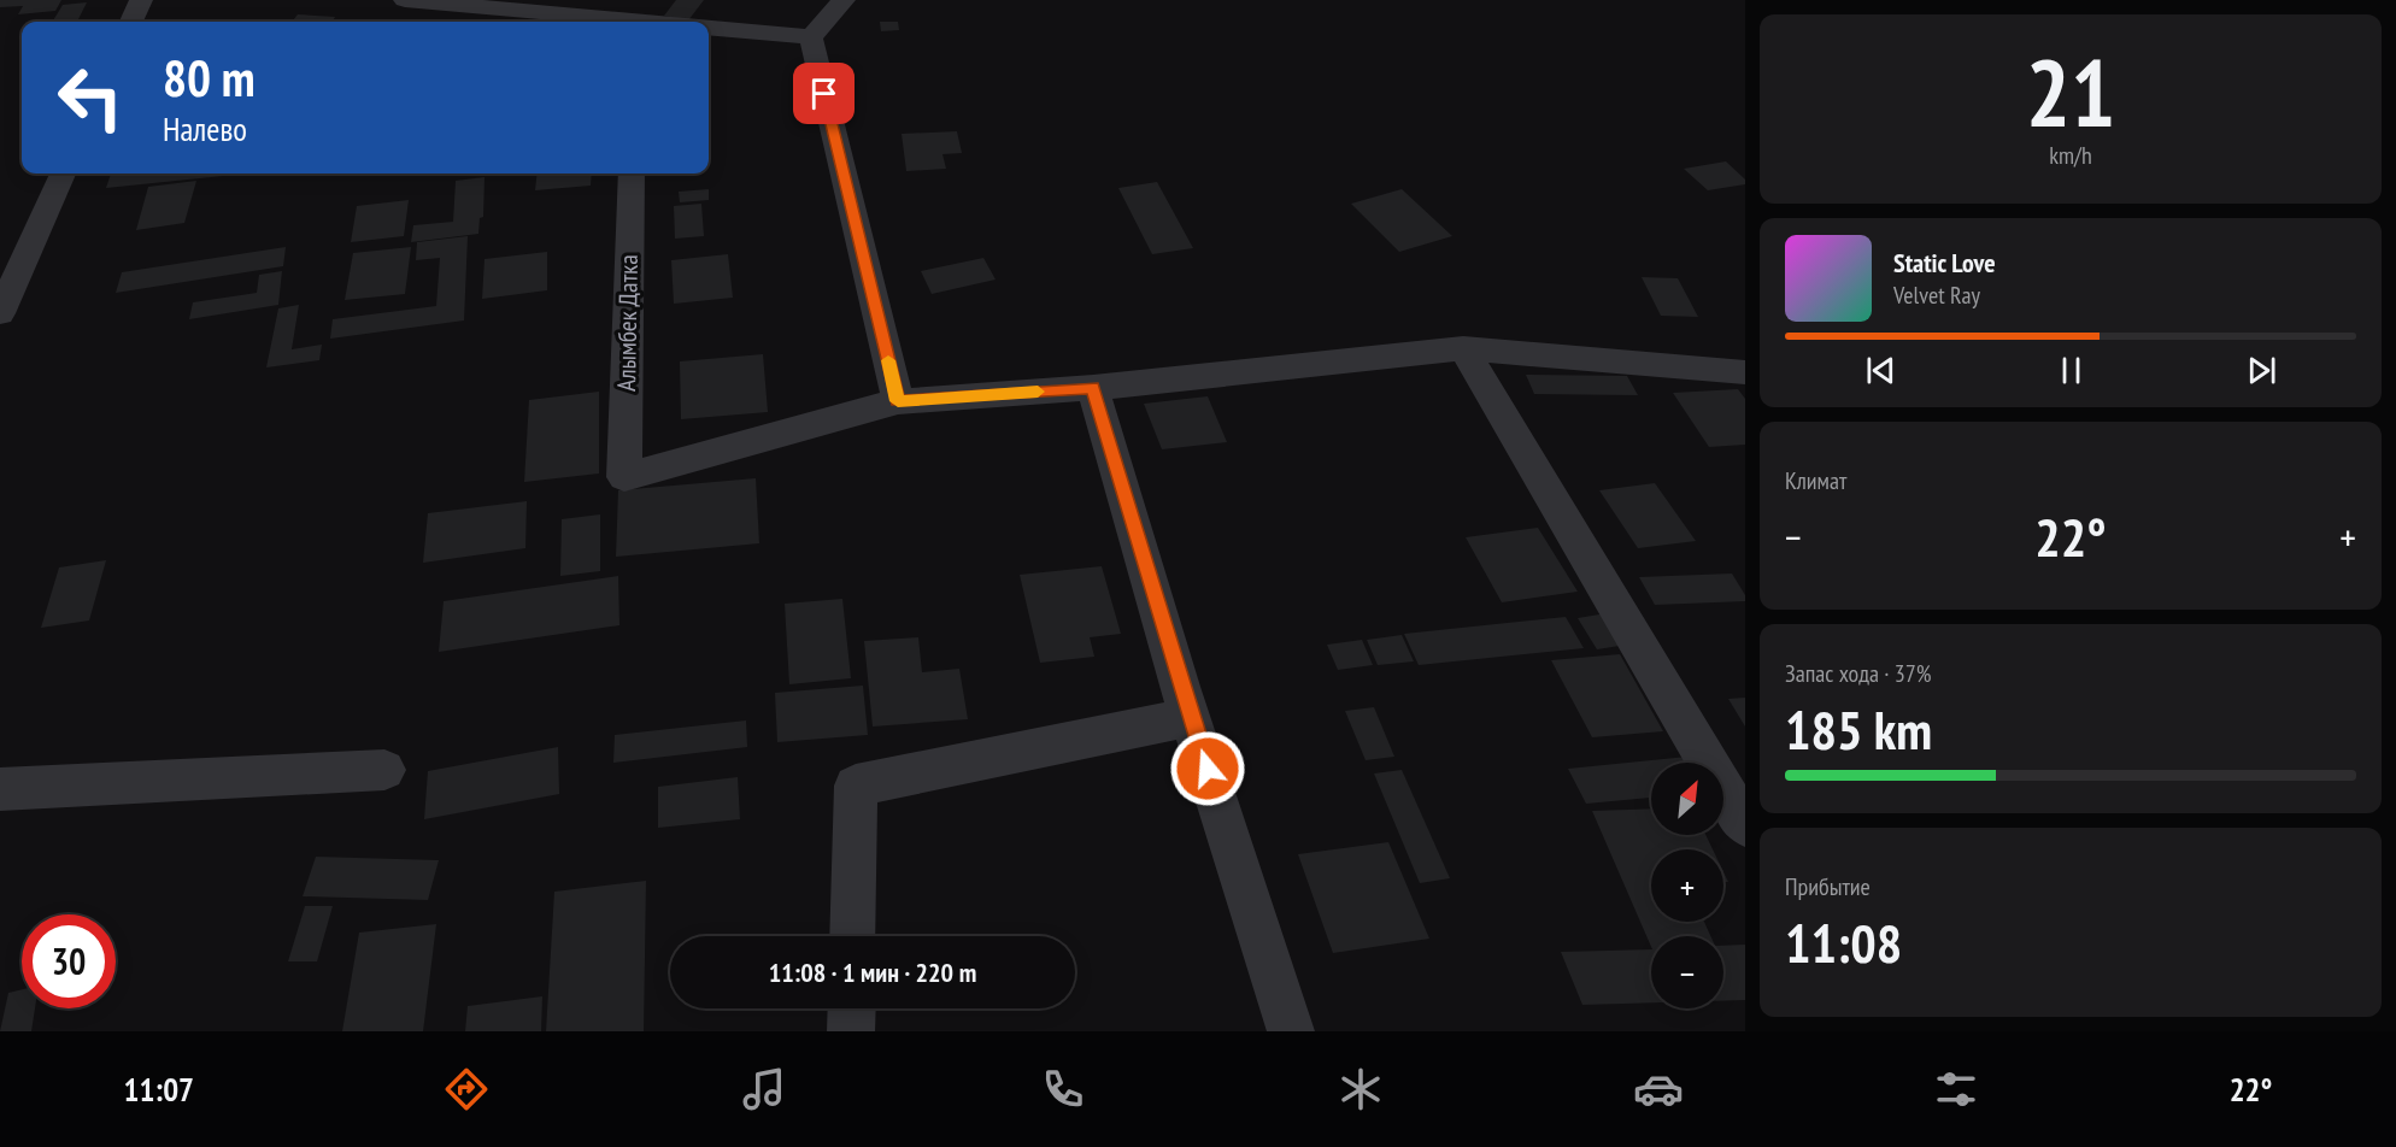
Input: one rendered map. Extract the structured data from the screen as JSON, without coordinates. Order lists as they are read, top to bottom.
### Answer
{
  "streets": {
    "street": ["Алымбек Датка"]
  },
  "north": "top right",
  "page": {
    "tile": [
      ["21", "km/h"],
      "Климат",
      ["Запас хода · 37%", "185 km"],
      ["Прибытие", "11:08"]
    ],
    "turn": ["80 m", "Налево"],
    "song": ["Static Love", "Velvet Ray"],
    "heat": ["−", "22°", "+"],
    "map_buttons": ["+", "−"],
    "limit": "30",
    "trip": "11:08 · 1 мин · 220 m",
    "tabs": ["11:07", "22°"]
  }
}
